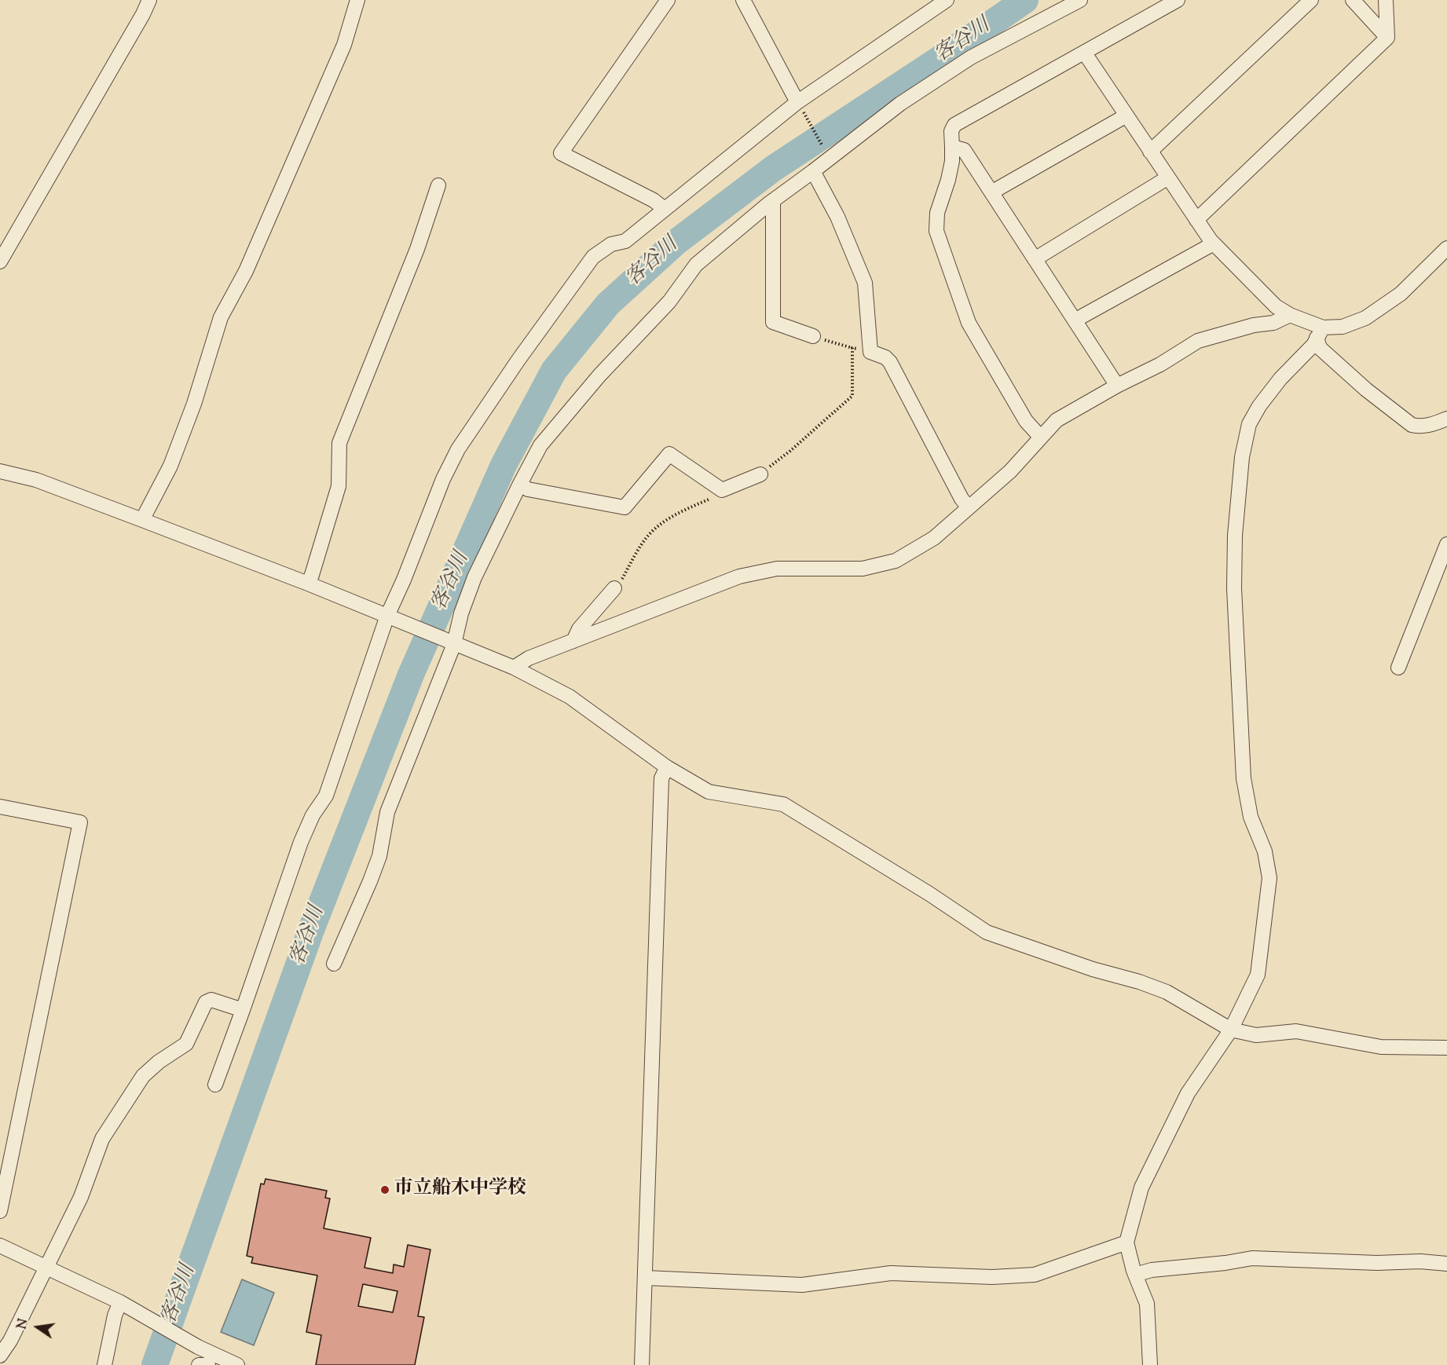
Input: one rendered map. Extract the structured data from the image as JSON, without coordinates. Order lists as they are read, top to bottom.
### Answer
{
  "water": ["客谷川"],
  "places": ["市立船木中学校"],
  "north": "left"
}
